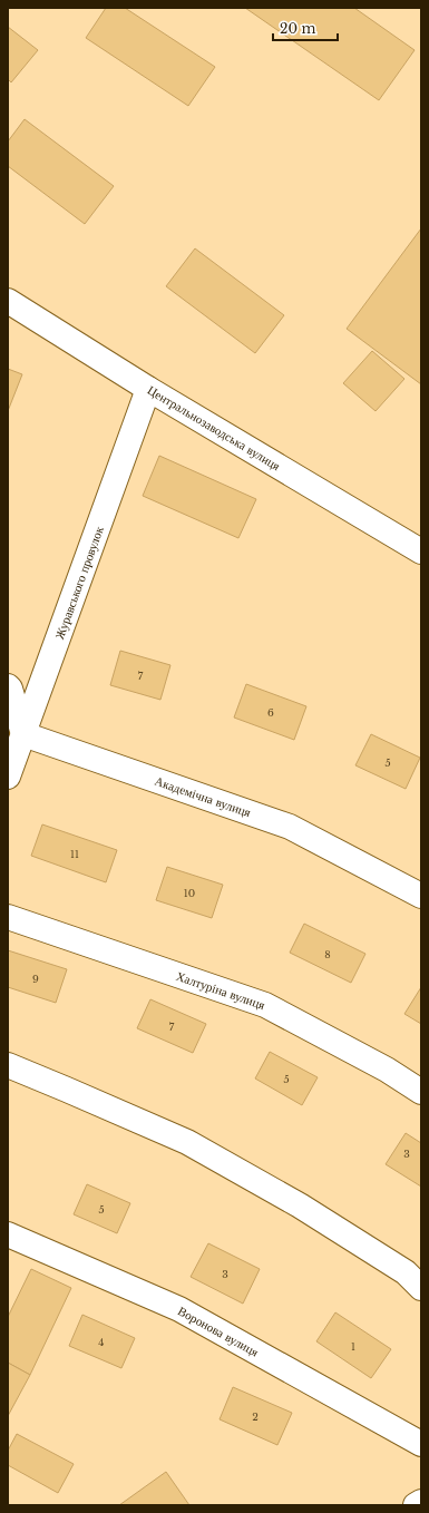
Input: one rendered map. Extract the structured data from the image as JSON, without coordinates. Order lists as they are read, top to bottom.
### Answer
{
  "streets": {
    "street": [
      "Центральнозаводська вулиця",
      "Журавського провулок",
      "Академічна вулиця",
      "Халтуріна вулиця",
      "Воронова вулиця"
    ]
  },
  "crossings": [
    ["Центральнозаводська вулиця", "Журавського провулок"],
    ["Журавського провулок", "Академічна вулиця"]
  ],
  "house_numbers": [
    "7",
    "6",
    "5",
    "11",
    "10",
    "8",
    "9",
    "7",
    "5",
    "3",
    "5",
    "3",
    "4",
    "1",
    "2"
  ],
  "scale_bar": "20 m"
}
